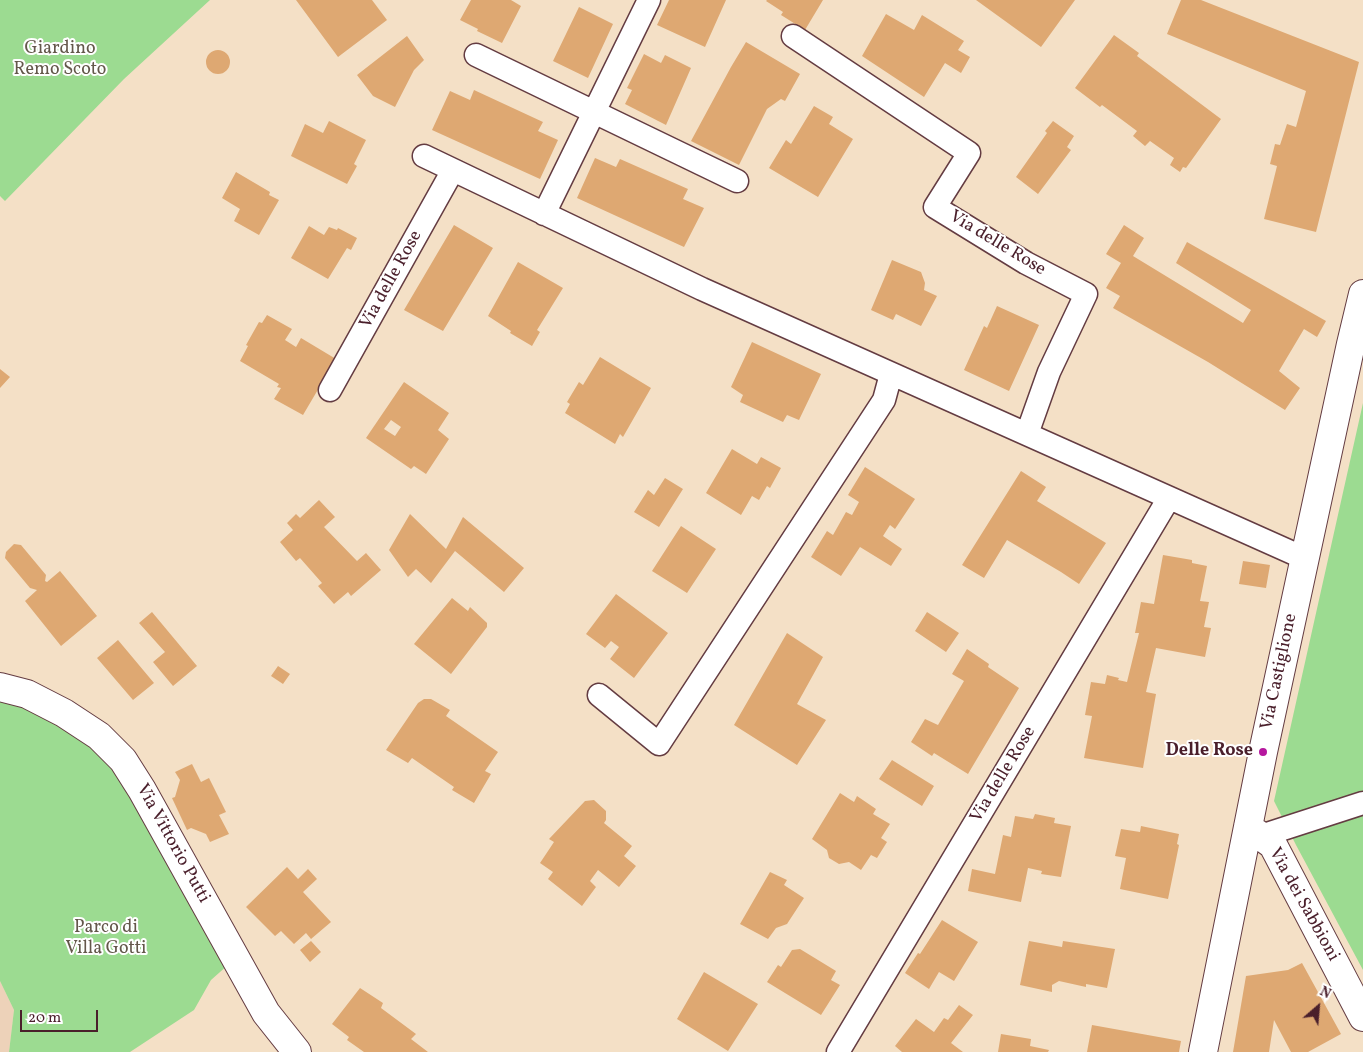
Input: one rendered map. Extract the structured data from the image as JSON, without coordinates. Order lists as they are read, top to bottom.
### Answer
{
  "streets": {
    "street": [
      "Via delle Rose",
      "Via Castiglione",
      "Via Vittorio Putti",
      "Via dei Sabbioni"
    ]
  },
  "crossings": [
    ["Via Castiglione", "Via dei Sabbioni"]
  ],
  "parks": ["Giardino Remo Scoto", "Parco di Villa Gotti"],
  "places": ["Delle Rose"],
  "scale_bar": "20 m",
  "north": "top right"
}
